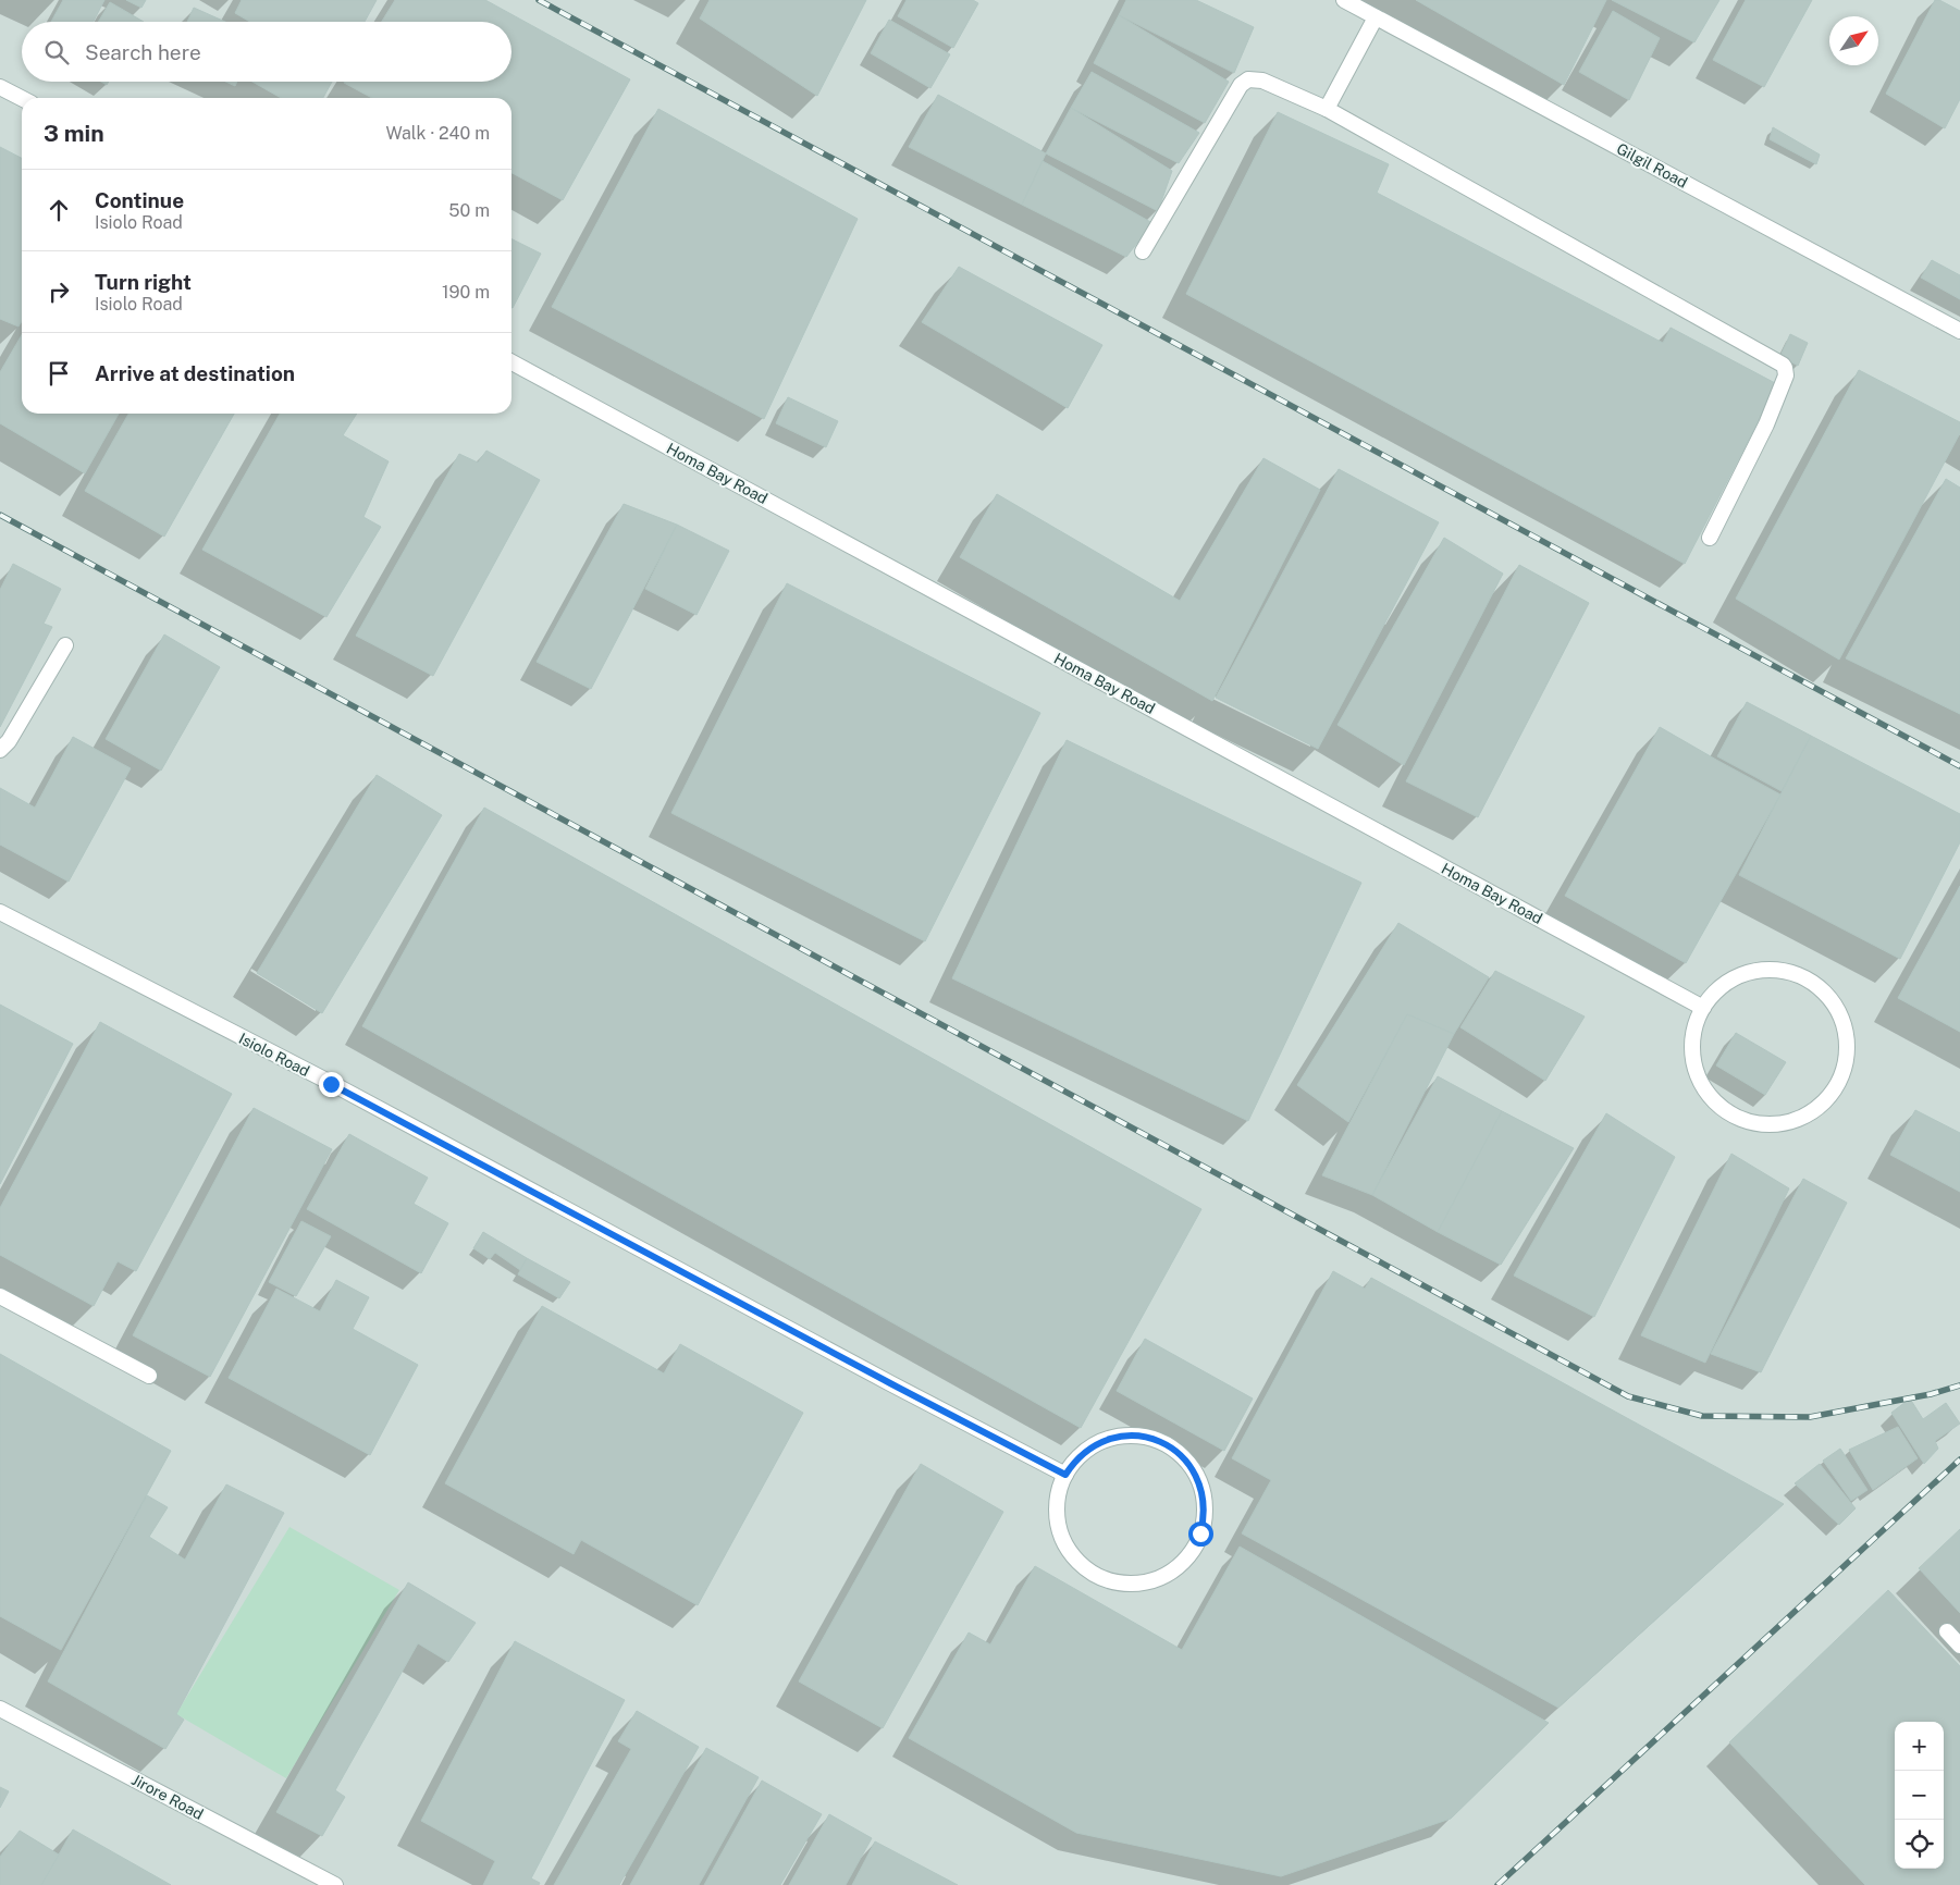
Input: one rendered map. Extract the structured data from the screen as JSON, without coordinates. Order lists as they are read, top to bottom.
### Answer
{
  "streets": {
    "lane": [
      "Gilgil Road",
      "Homa Bay Road",
      "Isiolo Road",
      "Jirore Road"
    ]
  },
  "north": "top right",
  "page": {
    "search": "Search here",
    "heading": ["3 min", "Walk · 240 m"],
    "list": [
      ["Continue", "Isiolo Road", "50 m"],
      ["Turn right", "Isiolo Road", "190 m"],
      "Arrive at destination"
    ],
    "map_buttons": ["+", "−"]
  }
}
